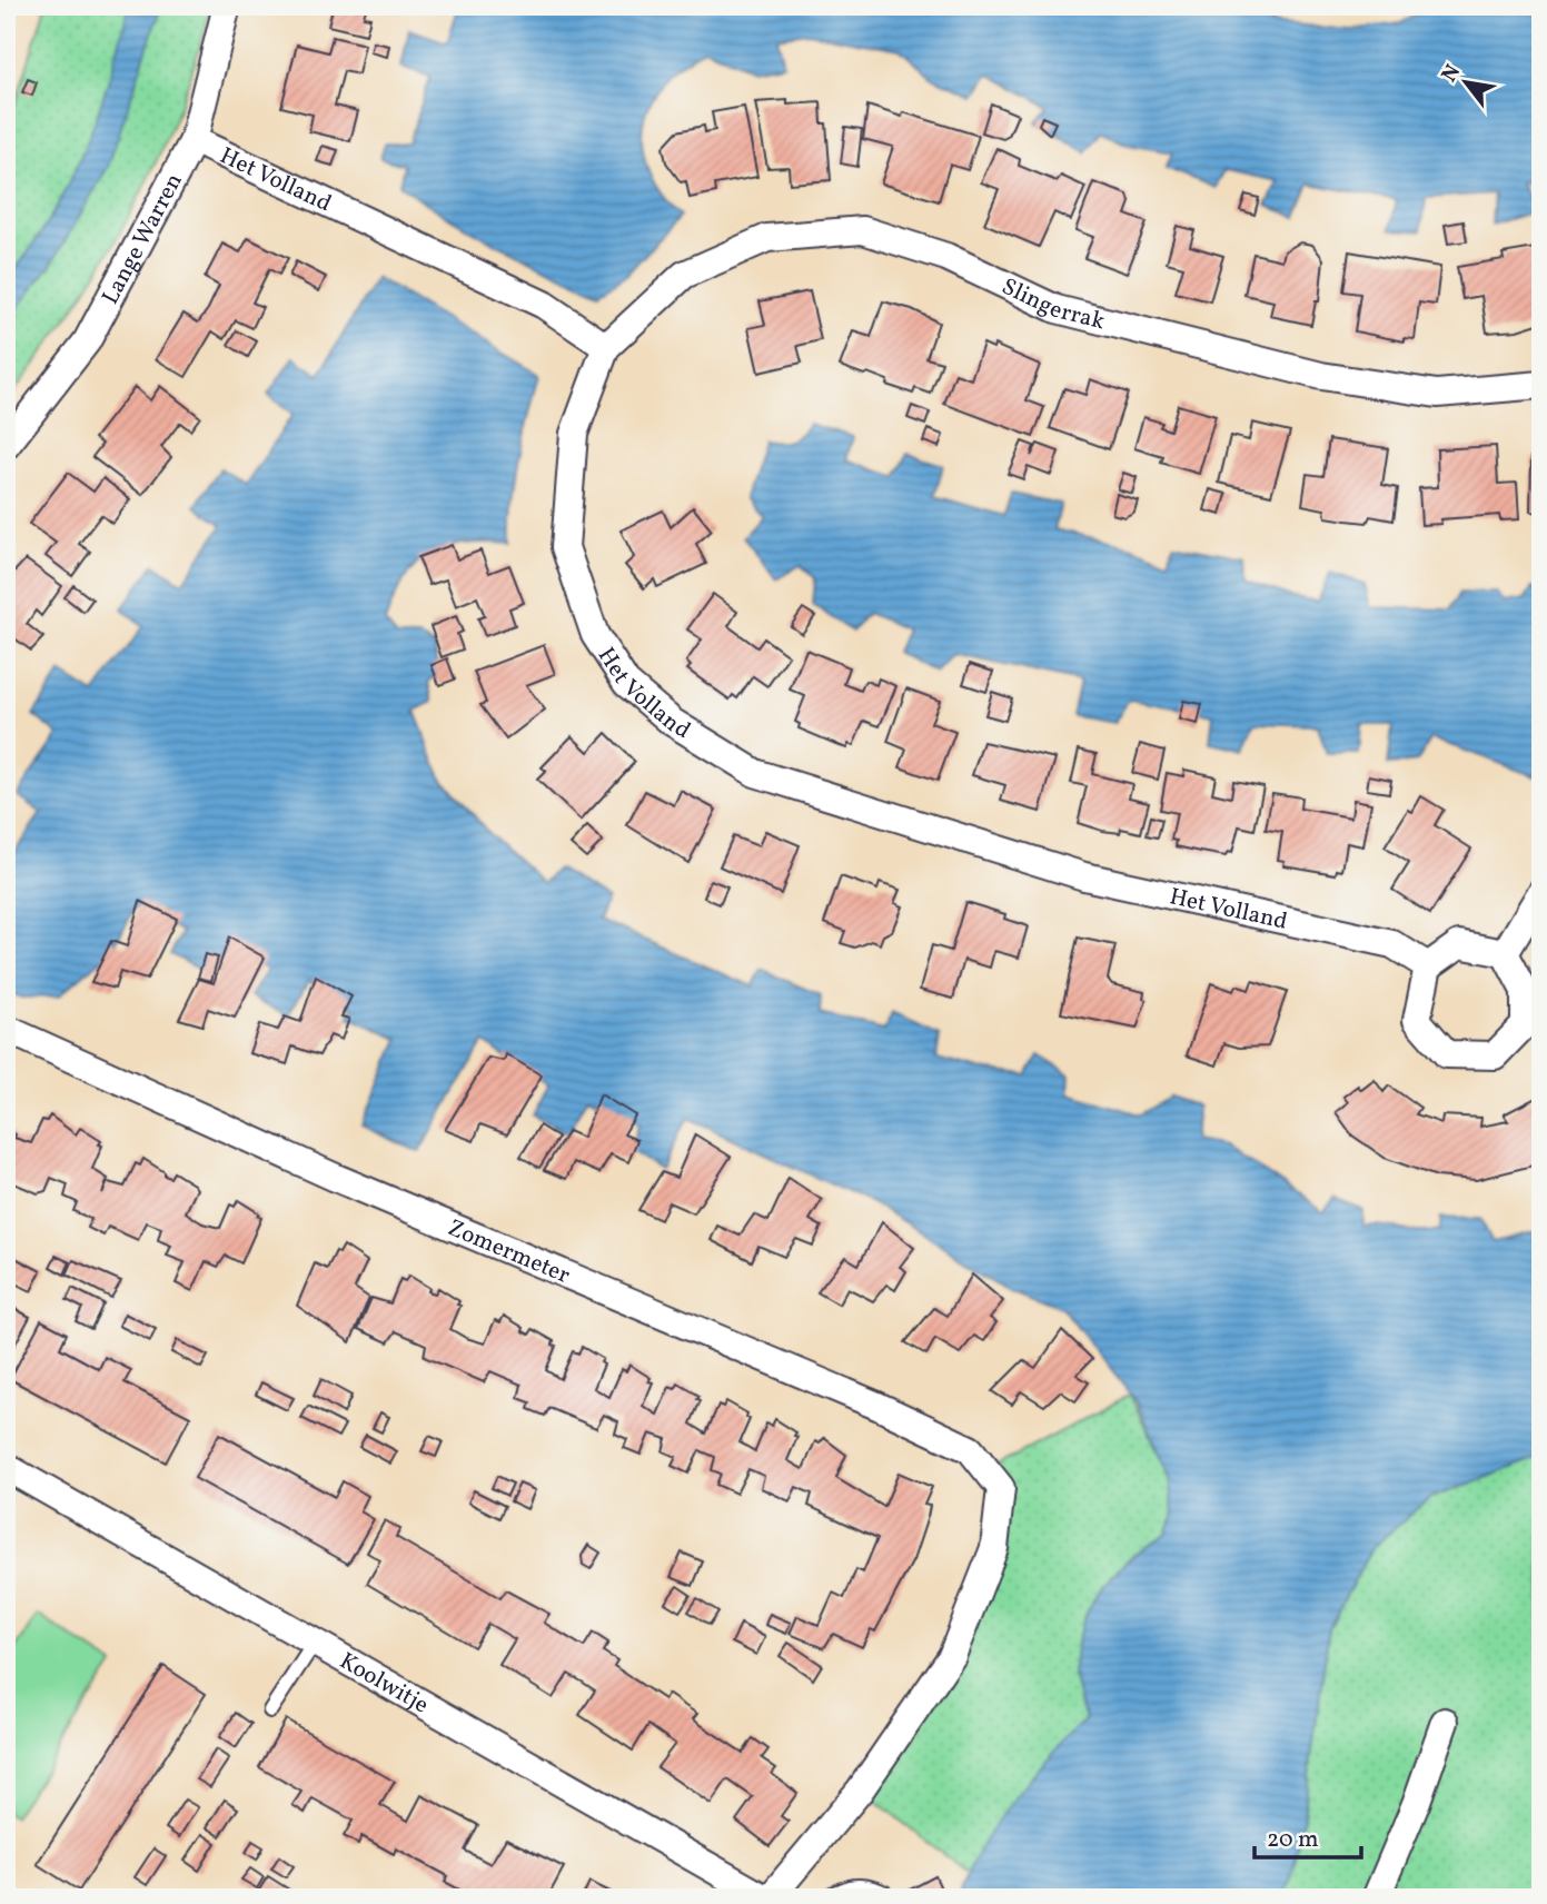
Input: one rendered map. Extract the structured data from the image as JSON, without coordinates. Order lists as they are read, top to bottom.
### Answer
{
  "streets": {
    "street": [
      "Het Volland",
      "Lange Warren",
      "Slingerrak",
      "Zomermeter",
      "Koolwitje"
    ]
  },
  "crossings": [
    ["Het Volland", "Lange Warren"],
    ["Het Volland", "Slingerrak"],
    ["Zomermeter", "Koolwitje"]
  ],
  "scale_bar": "20 m",
  "north": "top left"
}
